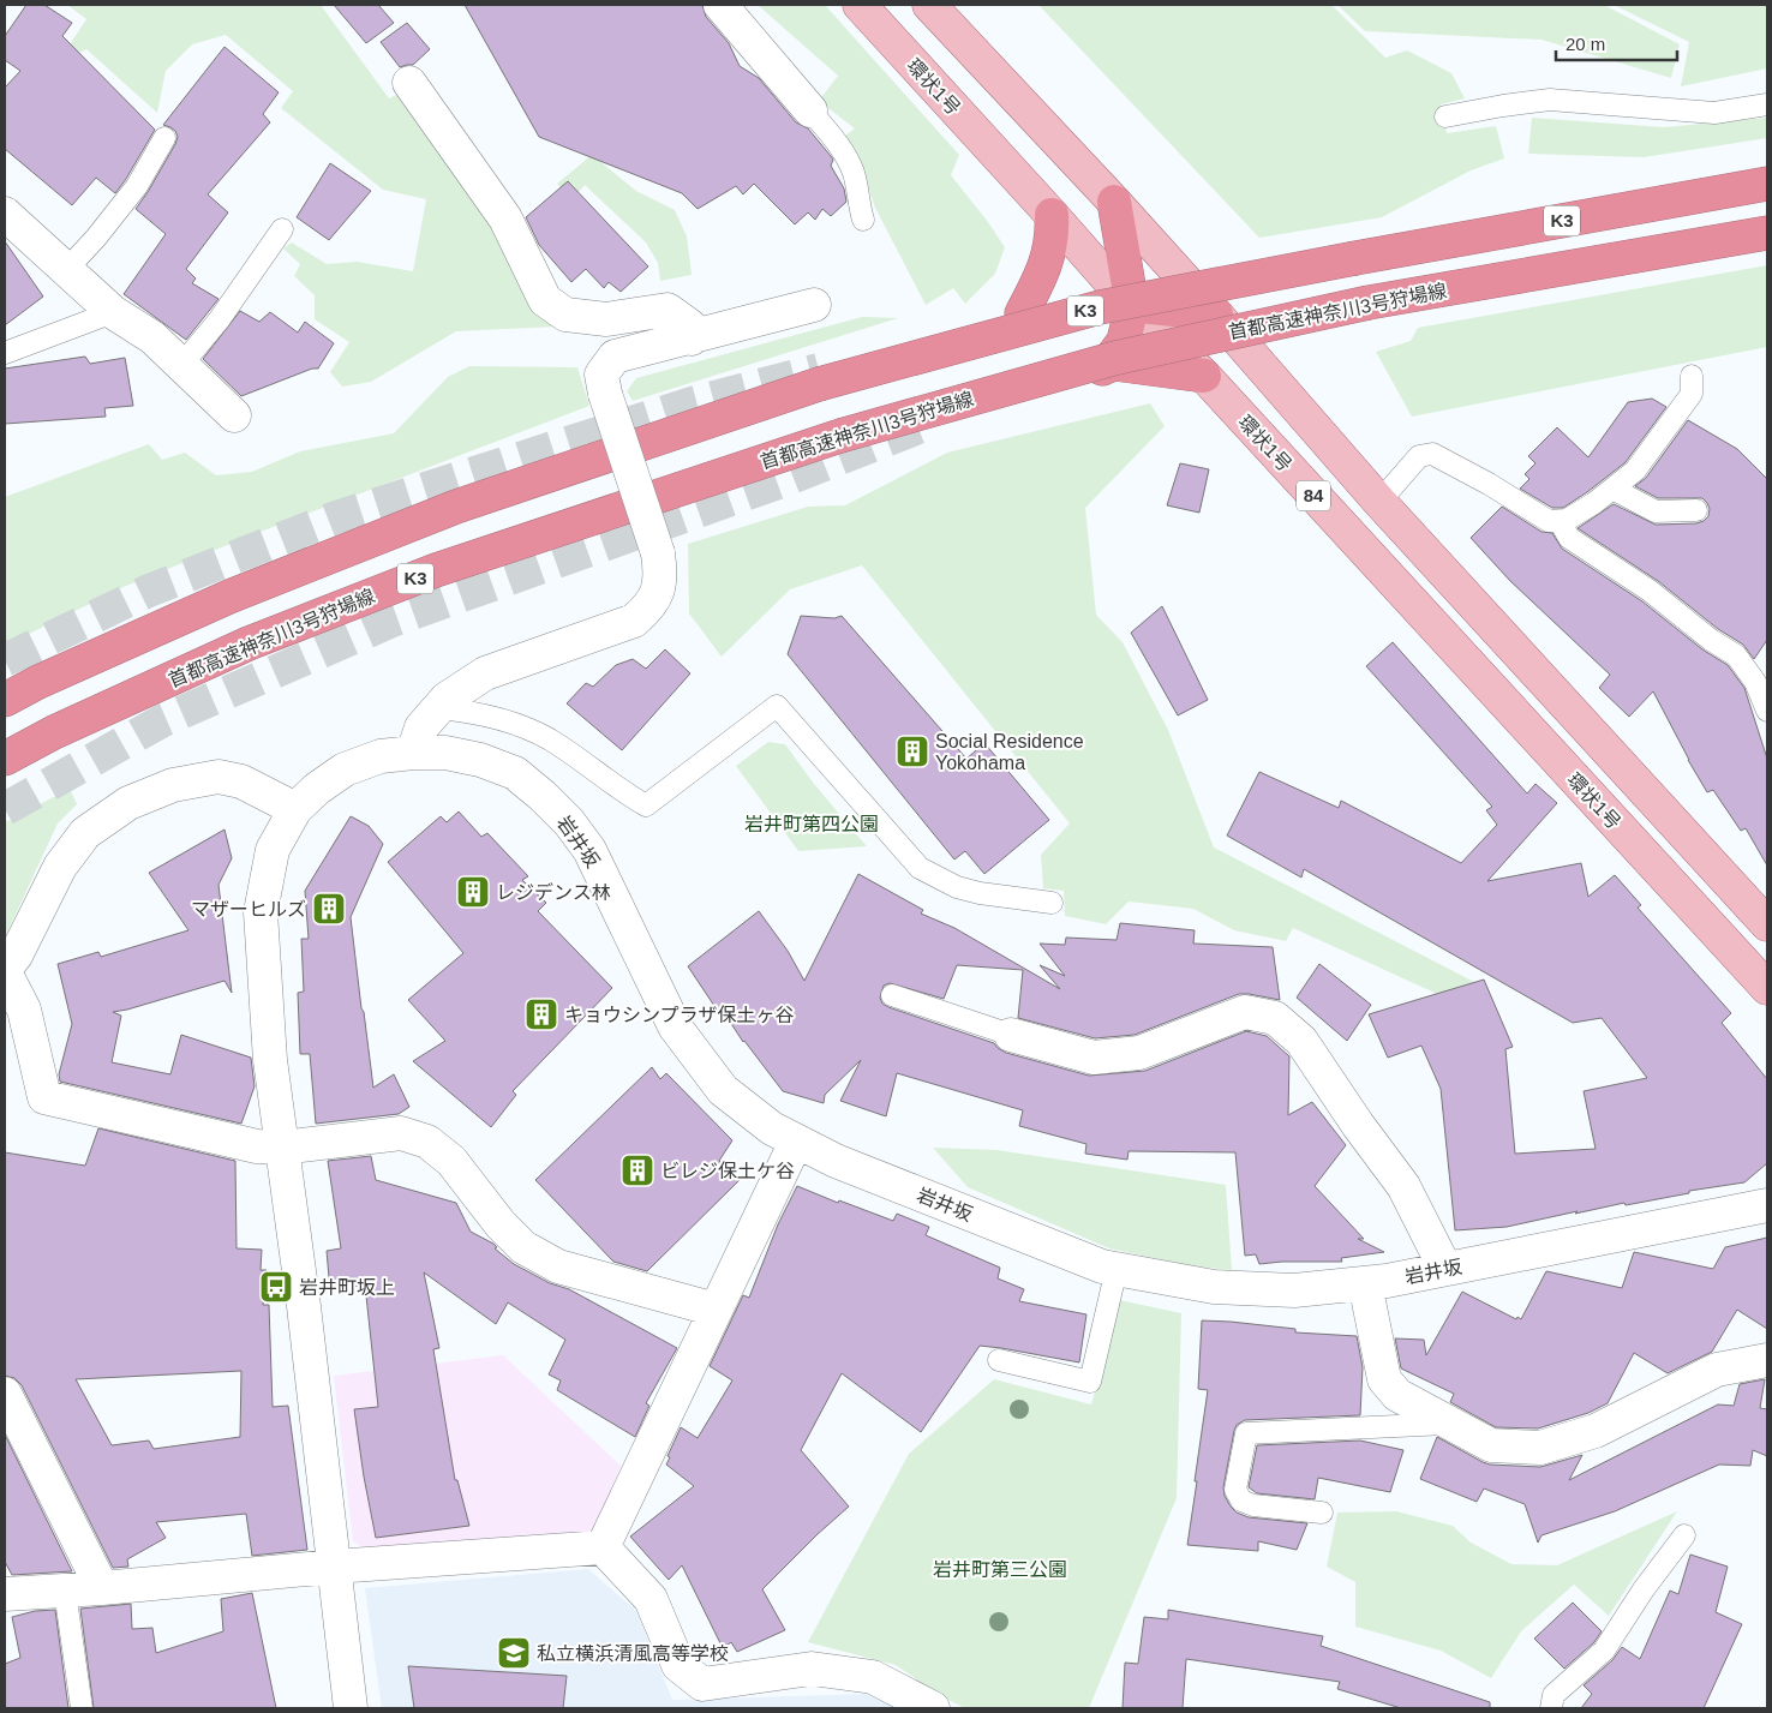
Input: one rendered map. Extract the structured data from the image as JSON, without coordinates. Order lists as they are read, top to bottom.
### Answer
{
  "streets": {
    "highway": ["K3", "首都高速神奈川3号狩場線"],
    "main road": ["環状1号", "84"],
    "street": ["岩井坂"]
  },
  "parks": ["岩井町第四公園", "岩井町第三公園"],
  "places": {
    "building": [
      "Social Residence Yokohama",
      "レジデンス林",
      "マザーヒルズ",
      "キョウシンプラザ保土ヶ谷",
      "ビレジ保土ケ谷"
    ],
    "bus stop": ["岩井町坂上"],
    "school or university": ["私立横浜清風高等学校"]
  },
  "scale_bar": "20 m"
}
